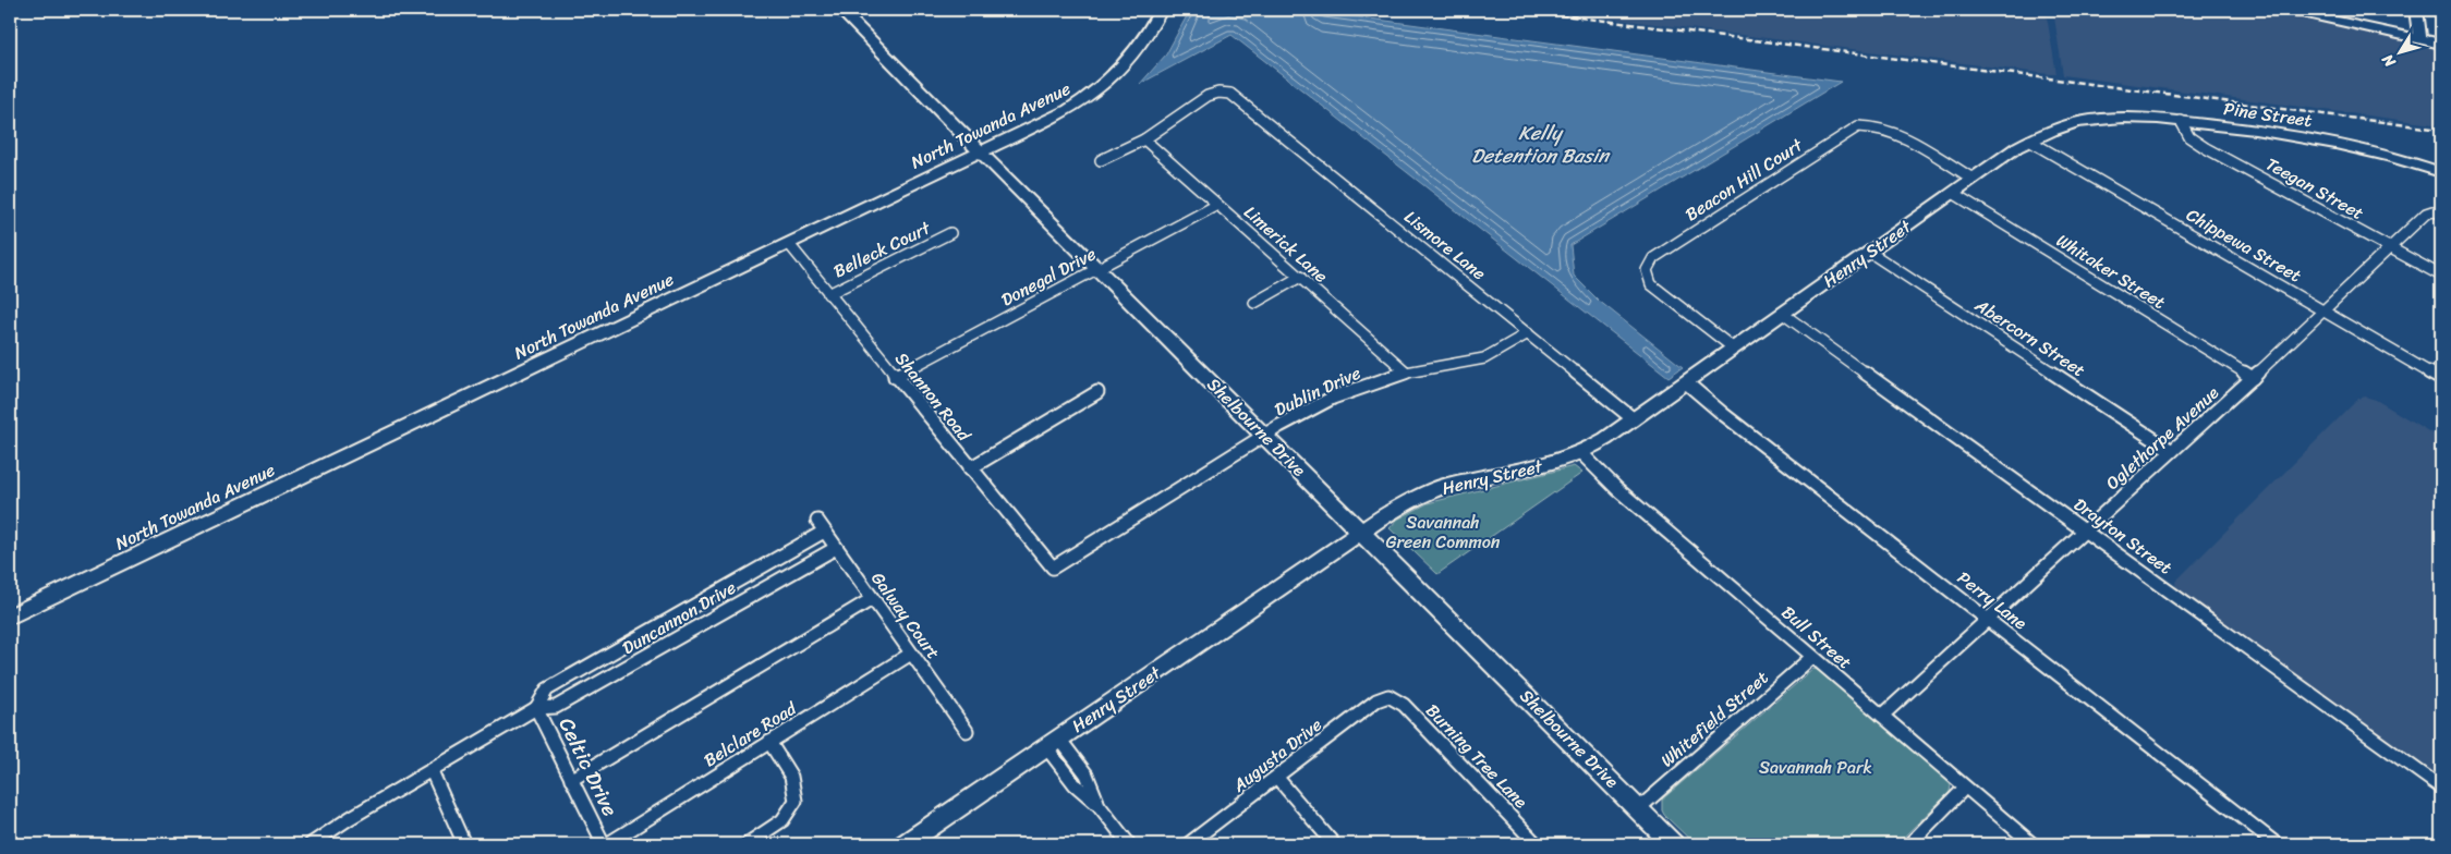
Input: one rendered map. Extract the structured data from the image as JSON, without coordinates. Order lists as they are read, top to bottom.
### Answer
{
  "streets": {
    "main road": [
      "Pine Street",
      "North Towanda Avenue",
      "Henry Street",
      "Shelbourne Drive"
    ],
    "street": [
      "Beacon Hill Court",
      "Teegan Street",
      "Limerick Lane",
      "Lismore Lane",
      "Chippewa Street",
      "Belleck Court",
      "Whitaker Street",
      "Donegal Drive",
      "Abercorn Street",
      "Dublin Drive",
      "Shannon Road",
      "Oglethorpe Avenue",
      "Drayton Street",
      "Perry Lane",
      "Galway Court",
      "Duncannon Drive",
      "Bull Street",
      "Whitefield Street",
      "Belclare Road",
      "Augusta Drive",
      "Burning Tree Lane",
      "Celtic Drive"
    ]
  },
  "crossings": [
    ["Pine Street", "Teegan Street"],
    ["Pine Street", "Henry Street"],
    ["North Towanda Avenue", "Shannon Road"],
    ["North Towanda Avenue", "Shelbourne Drive"],
    ["Beacon Hill Court", "Henry Street"],
    ["Teegan Street", "Oglethorpe Avenue"],
    ["Limerick Lane", "Lismore Lane"],
    ["Limerick Lane", "Donegal Drive"],
    ["Limerick Lane", "Dublin Drive"],
    ["Lismore Lane", "Henry Street"],
    ["Lismore Lane", "Dublin Drive"],
    ["Chippewa Street", "Henry Street"],
    ["Chippewa Street", "Oglethorpe Avenue"],
    ["Belleck Court", "Shannon Road"],
    ["Henry Street", "Whitaker Street"],
    ["Henry Street", "Abercorn Street"],
    ["Henry Street", "Shelbourne Drive"],
    ["Henry Street", "Drayton Street"],
    ["Henry Street", "Perry Lane"],
    ["Henry Street", "Bull Street"],
    ["Whitaker Street", "Oglethorpe Avenue"],
    ["Donegal Drive", "Shannon Road"],
    ["Donegal Drive", "Shelbourne Drive"],
    ["Abercorn Street", "Oglethorpe Avenue"],
    ["Dublin Drive", "Shannon Road"],
    ["Dublin Drive", "Shelbourne Drive"],
    ["Shelbourne Drive", "Whitefield Street"],
    ["Oglethorpe Avenue", "Drayton Street"],
    ["Oglethorpe Avenue", "Perry Lane"],
    ["Oglethorpe Avenue", "Bull Street"],
    ["Galway Court", "Duncannon Drive"],
    ["Galway Court", "Belclare Road"],
    ["Duncannon Drive", "Celtic Drive"],
    ["Bull Street", "Whitefield Street"],
    ["Belclare Road", "Celtic Drive"],
    ["Augusta Drive", "Burning Tree Lane"]
  ],
  "water": ["Kelly Detention Basin"],
  "parks": ["Savannah Green Common", "Savannah Park"],
  "north": "bottom left"
}
